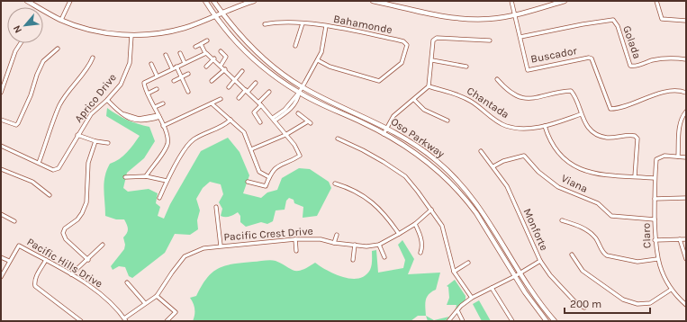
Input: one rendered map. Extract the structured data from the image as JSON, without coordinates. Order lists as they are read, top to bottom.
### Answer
{
  "streets": {
    "main road": ["Oso Parkway"],
    "street": [
      "Bahamonde",
      "Golada",
      "Buscador",
      "Aprico Drive",
      "Chantada",
      "Viana",
      "Monforte",
      "Pacific Crest Drive",
      "Claro",
      "Pacific Hills Drive"
    ]
  },
  "crossings": [
    ["Golada", "Buscador"],
    ["Viana", "Monforte"],
    ["Viana", "Claro"],
    ["Pacific Crest Drive", "Pacific Hills Drive"]
  ],
  "scale_bar": "200 m",
  "north": "bottom left"
}
